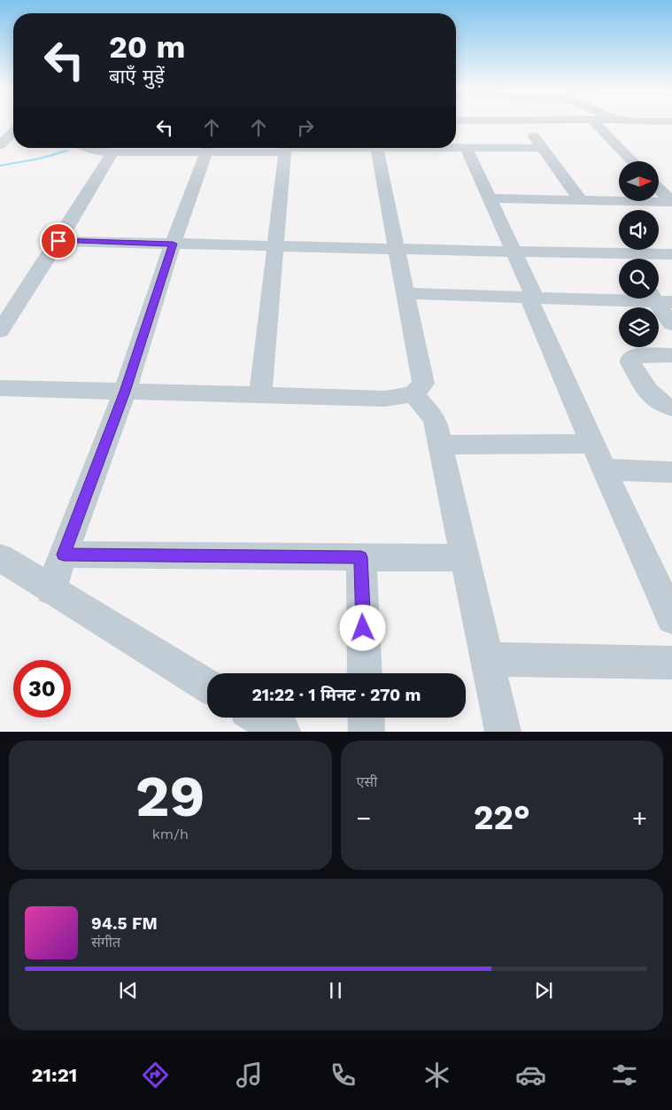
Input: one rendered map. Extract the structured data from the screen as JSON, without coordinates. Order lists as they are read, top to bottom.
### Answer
{
  "north": "right",
  "page": {
    "turn": ["20 m", "बाएँ मुड़ें"],
    "limit": "30",
    "trip": "21:22 · 1 मिनट · 270 m",
    "tile": [
      ["29", "km/h"],
      "एसी"
    ],
    "heat": ["−", "22°", "+"],
    "song": ["94.5 FM", "संगीत"],
    "tabs": "21:21"
  }
}
